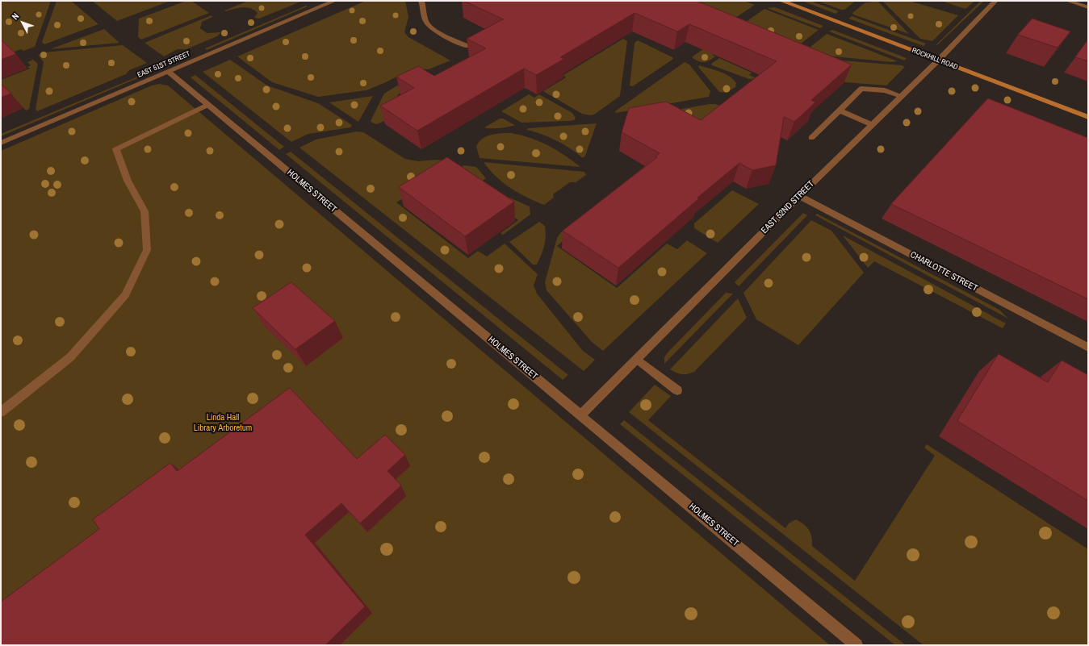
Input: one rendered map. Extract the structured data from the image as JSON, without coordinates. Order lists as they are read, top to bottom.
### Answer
{
  "streets": {
    "main road": ["ROCKHILL ROAD"],
    "street": [
      "EAST 51ST STREET",
      "HOLMES STREET",
      "EAST 52ND STREET",
      "CHARLOTTE STREET"
    ]
  },
  "crossings": [
    ["ROCKHILL ROAD", "EAST 52ND STREET"],
    ["EAST 51ST STREET", "HOLMES STREET"],
    ["HOLMES STREET", "EAST 52ND STREET"],
    ["EAST 52ND STREET", "CHARLOTTE STREET"]
  ],
  "parks": ["Linda Hall Library Arboretum"],
  "north": "top left"
}
